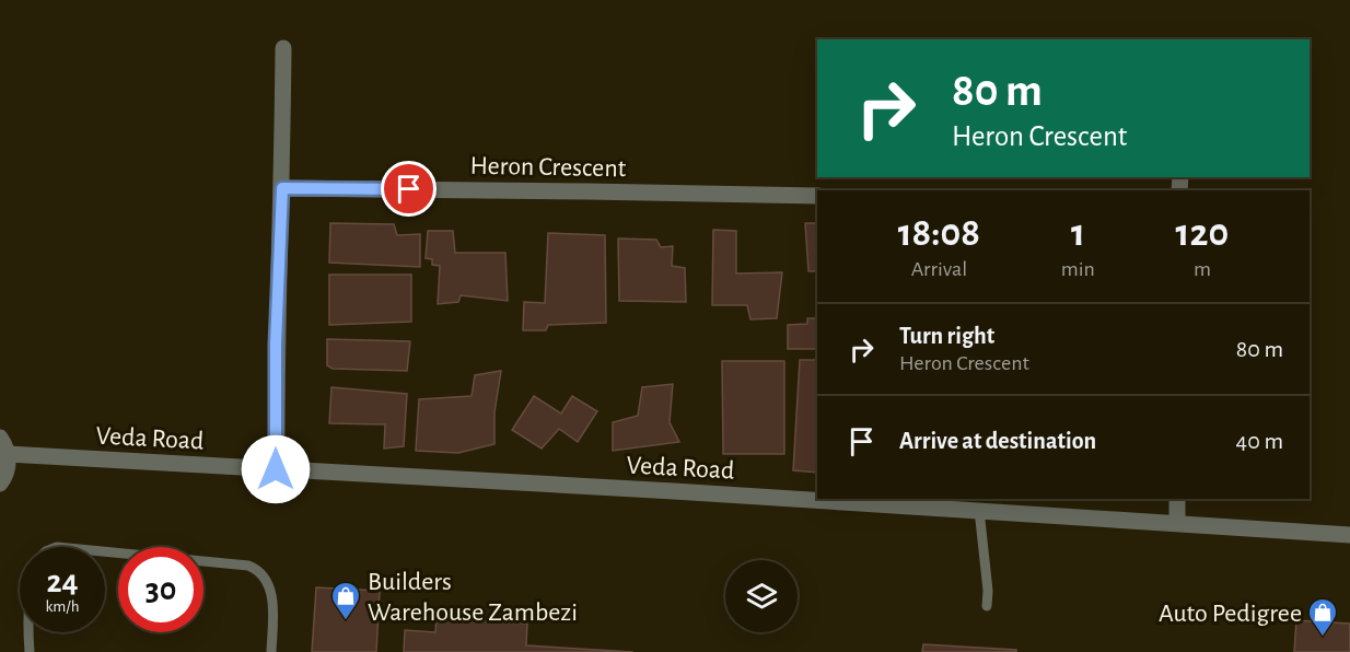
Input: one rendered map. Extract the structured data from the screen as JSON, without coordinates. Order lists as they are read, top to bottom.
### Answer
{
  "streets": {
    "street": ["Heron Crescent", "Veda Road"]
  },
  "places": {
    "shop": ["Builders Warehouse Zambezi", "Auto Pedigree"]
  },
  "page": {
    "turn": ["80 m", "Heron Crescent"],
    "eta": [
      "18:08",
      "Arrival",
      "1",
      "min",
      "120",
      "m"
    ],
    "list": [
      {
        "name": "Turn right",
        "note": "Heron Crescent",
        "value": "80 m"
      },
      {
        "name": "Arrive at destination",
        "value": "40 m"
      }
    ],
    "speed": "24 km/h",
    "limit": "30"
  }
}
